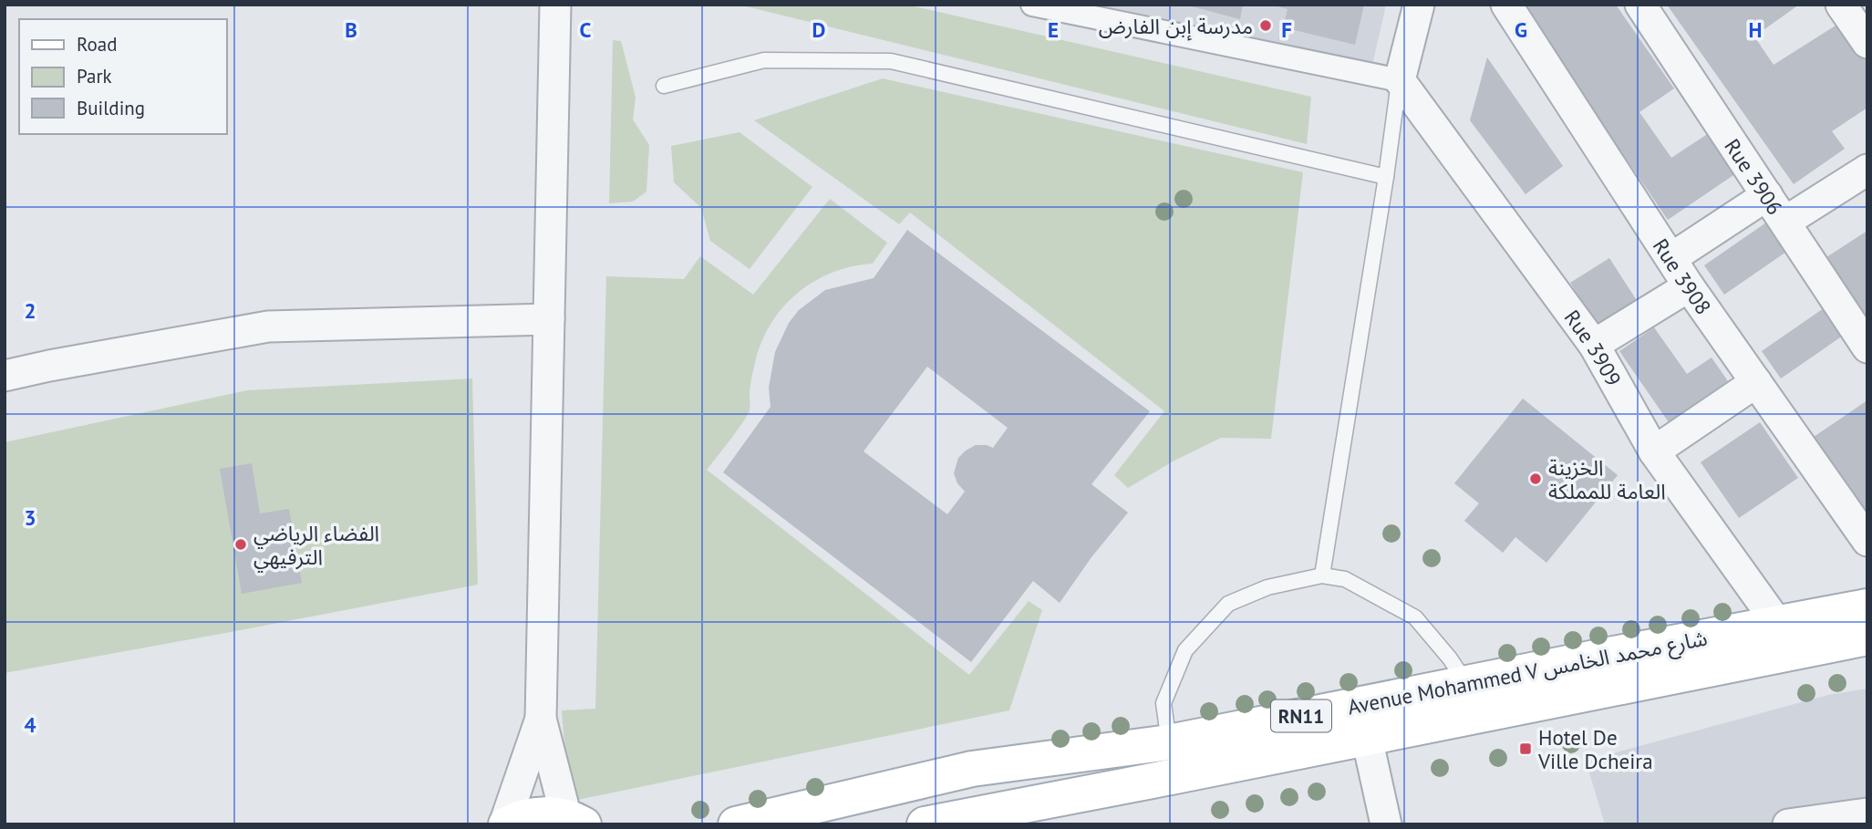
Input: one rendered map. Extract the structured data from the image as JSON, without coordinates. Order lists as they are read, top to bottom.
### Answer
{
  "streets": {
    "main road": ["Avenue Mohammed V شارع محمد الخامس", "RN11"],
    "street": ["Rue 3906", "Rue 3908", "Rue 3909"]
  },
  "crossings": [
    ["Rue 3909", "Avenue Mohammed V شارع محمد الخامس"]
  ],
  "places": {
    "other": ["مدرسة إبن الفارض", "الخزينة العامة للمملكة", "الفضاء الرياضي الترفيهي"],
    "transit": ["Hotel De Ville Dcheira"]
  },
  "legend": ["Road", "Park", "Building"],
  "grid": {
    "columns": [
      "B",
      "C",
      "D",
      "E",
      "F",
      "G",
      "H"
    ],
    "rows": ["2", "3", "4"]
  }
}
